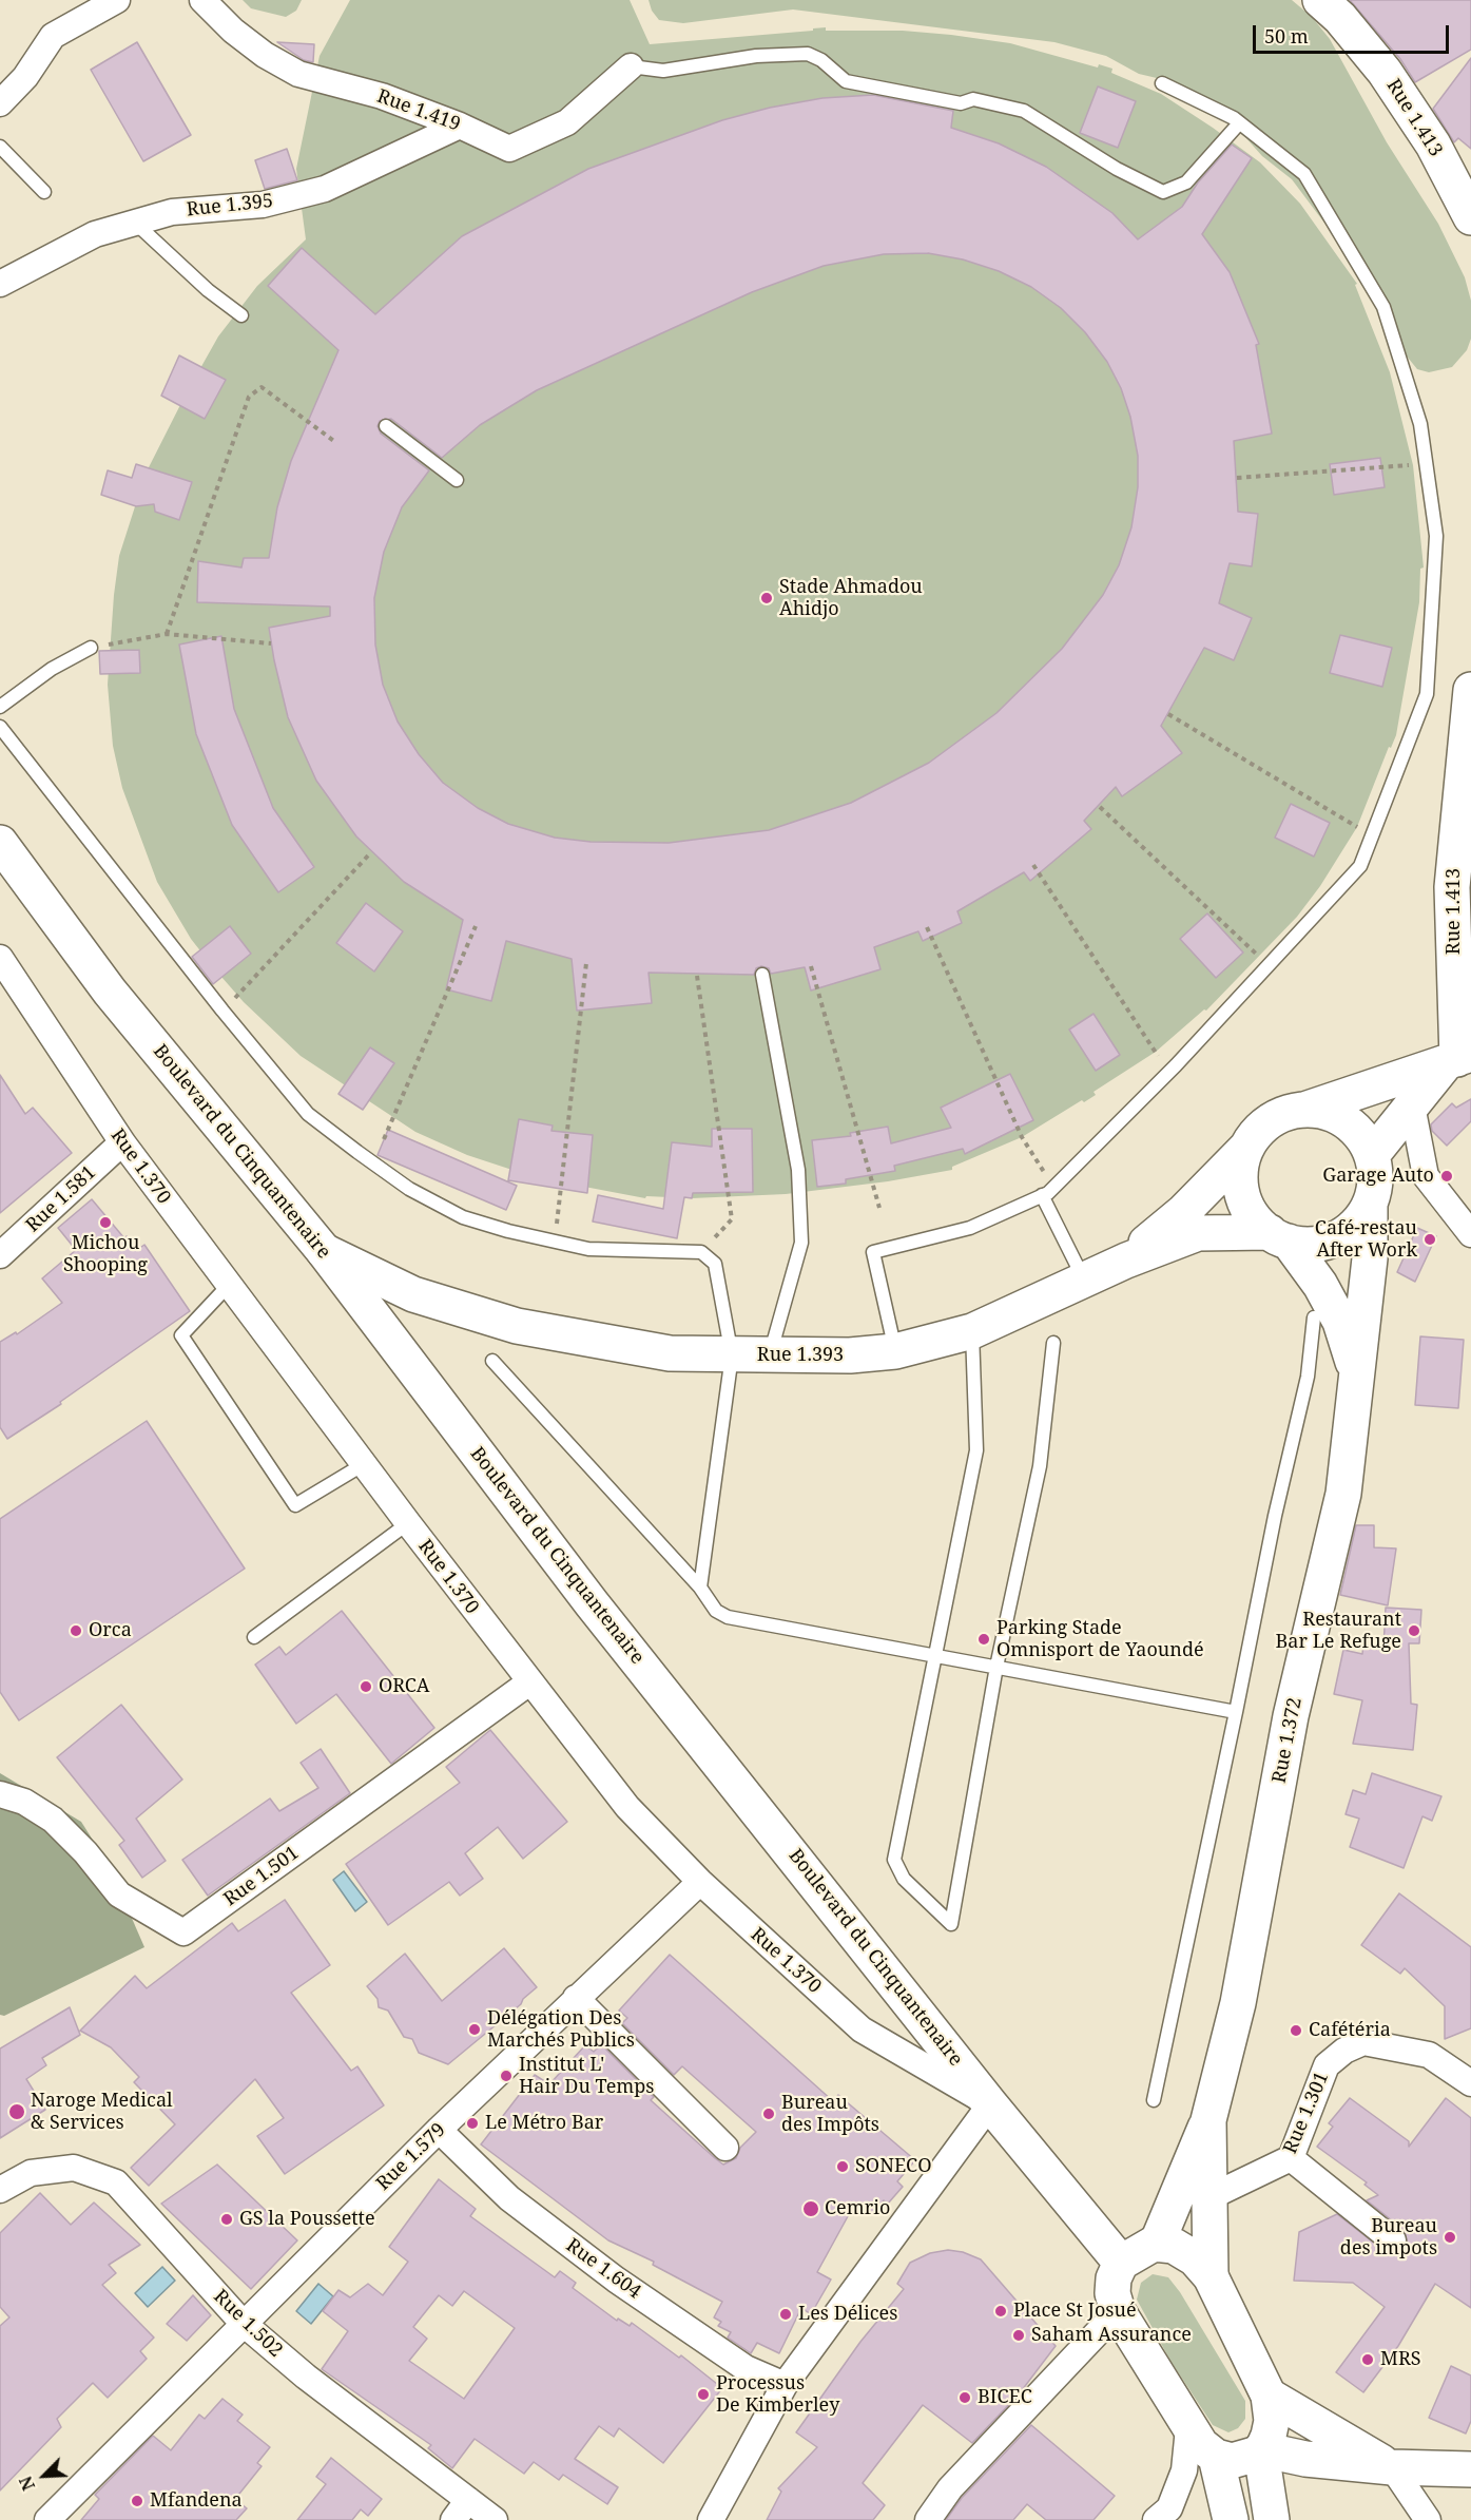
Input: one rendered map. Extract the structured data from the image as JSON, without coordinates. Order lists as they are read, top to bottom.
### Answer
{
  "streets": {
    "main road": [
      "Rue 1.413",
      "Boulevard du Cinquantenaire",
      "Rue 1.393",
      "Rue 1.372"
    ],
    "street": [
      "Rue 1.419",
      "Rue 1.395",
      "Rue 1.370",
      "Rue 1.581",
      "Rue 1.501",
      "Rue 1.301",
      "Rue 1.579",
      "Rue 1.604",
      "Rue 1.502"
    ]
  },
  "crossings": [
    ["Rue 1.419", "Rue 1.395"],
    ["Boulevard du Cinquantenaire", "Rue 1.370"],
    ["Boulevard du Cinquantenaire", "Rue 1.393"],
    ["Rue 1.370", "Rue 1.581"],
    ["Rue 1.370", "Rue 1.501"],
    ["Rue 1.370", "Rue 1.579"],
    ["Rue 1.393", "Rue 1.372"],
    ["Rue 1.372", "Rue 1.301"],
    ["Rue 1.579", "Rue 1.604"],
    ["Rue 1.579", "Rue 1.502"]
  ],
  "places": [
    "Stade Ahmadou Ahidjo",
    "Garage Auto",
    "Michou Shooping",
    "Café-restau After Work",
    "Orca",
    "Restaurant Bar Le Refuge",
    "Parking Stade Omnisport de Yaoundé",
    "ORCA",
    "Délégation Des Marchés Publics",
    "Cafétéria",
    "Institut L' Hair Du Temps",
    "Naroge Medical & Services",
    "Bureau des Impôts",
    "Le Métro Bar",
    "SONECO",
    "Cemrio",
    "GS la Poussette",
    "Bureau des impots",
    "Place St Josué",
    "Les Délices",
    "Saham Assurance",
    "MRS",
    "Processus De Kimberley",
    "BICEC",
    "Mfandena"
  ],
  "scale_bar": "50 m",
  "north": "bottom left"
}
